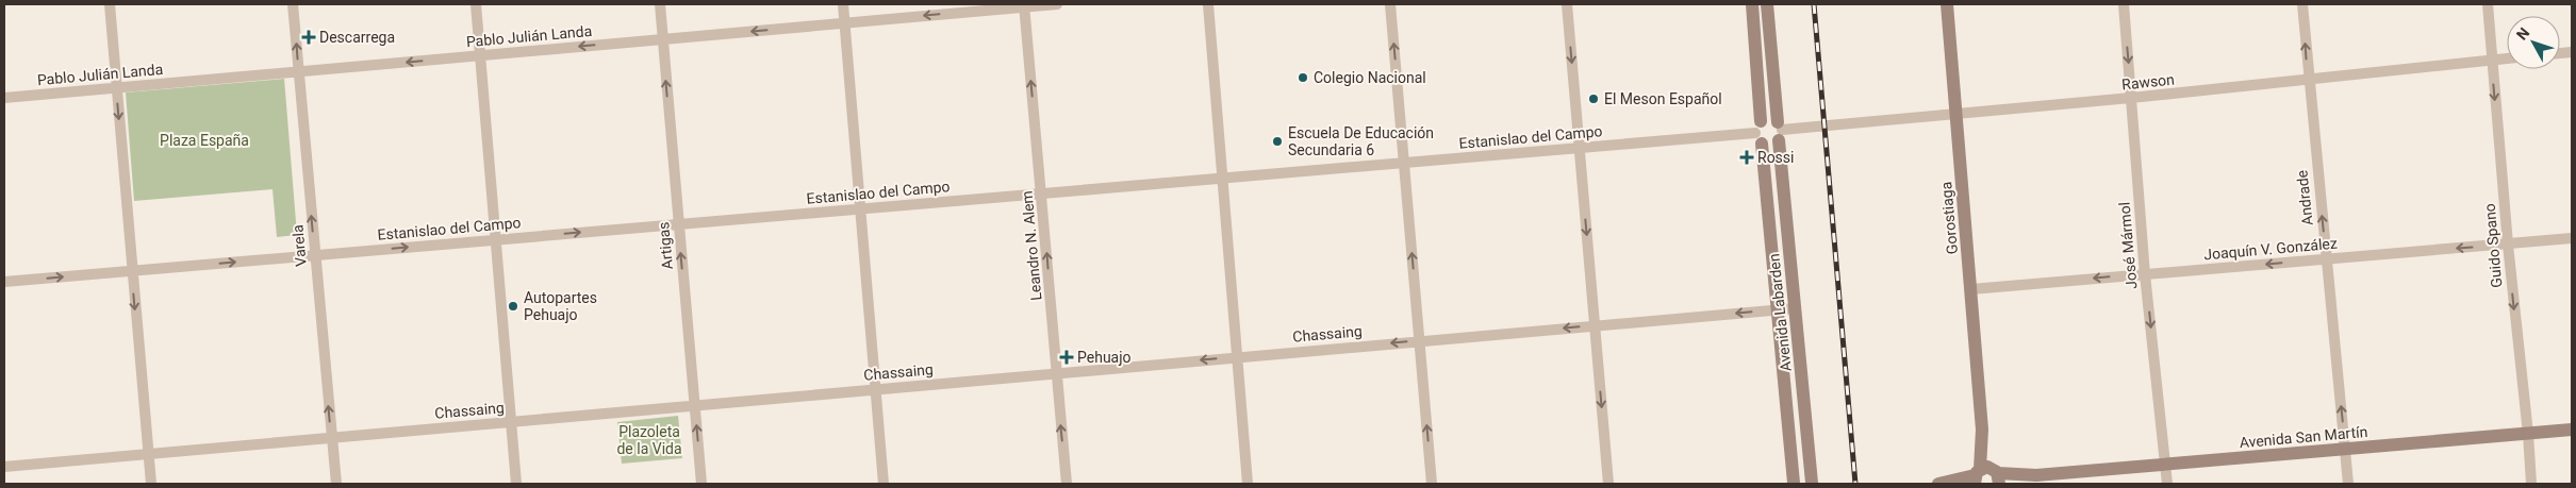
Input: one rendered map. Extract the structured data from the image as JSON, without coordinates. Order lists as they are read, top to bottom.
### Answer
{
  "streets": {
    "main road": ["Gorostiaga", "Avenida Labarden", "Avenida San Martín"],
    "street": [
      "Pablo Julián Landa",
      "Rawson",
      "Estanislao del Campo",
      "Andrade",
      "Varela",
      "Artigas",
      "Leandro N. Alem",
      "José Mármol",
      "Guido Spano",
      "Joaquín V. González",
      "Chassaing"
    ]
  },
  "crossings": [
    ["Pablo Julián Landa", "Varela"],
    ["Pablo Julián Landa", "Artigas"],
    ["Pablo Julián Landa", "Leandro N. Alem"],
    ["Rawson", "Andrade"],
    ["Rawson", "Gorostiaga"],
    ["Rawson", "José Mármol"],
    ["Rawson", "Guido Spano"],
    ["Rawson", "Avenida Labarden"],
    ["Estanislao del Campo", "Varela"],
    ["Estanislao del Campo", "Artigas"],
    ["Estanislao del Campo", "Leandro N. Alem"],
    ["Estanislao del Campo", "Avenida Labarden"],
    ["Andrade", "Joaquín V. González"],
    ["Andrade", "Avenida San Martín"],
    ["Gorostiaga", "Joaquín V. González"],
    ["Gorostiaga", "Avenida San Martín"],
    ["Varela", "Chassaing"],
    ["Artigas", "Chassaing"],
    ["Leandro N. Alem", "Chassaing"],
    ["José Mármol", "Joaquín V. González"],
    ["José Mármol", "Avenida San Martín"],
    ["Guido Spano", "Joaquín V. González"],
    ["Guido Spano", "Avenida San Martín"],
    ["Avenida Labarden", "Chassaing"]
  ],
  "one_way": [
    "Pablo Julián Landa",
    "Estanislao del Campo",
    "Andrade",
    "Varela",
    "Artigas",
    "Leandro N. Alem",
    "José Mármol",
    "Guido Spano",
    "Joaquín V. González",
    "Chassaing"
  ],
  "parks": ["Plaza España", "Plazoleta de la Vida"],
  "places": {
    "health": ["Descarrega", "Rossi", "Pehuajo"],
    "other": [
      "Colegio Nacional",
      "El Meson Español",
      "Escuela De Educación Secundaria 6",
      "Autopartes Pehuajo"
    ]
  },
  "north": "top left"
}
